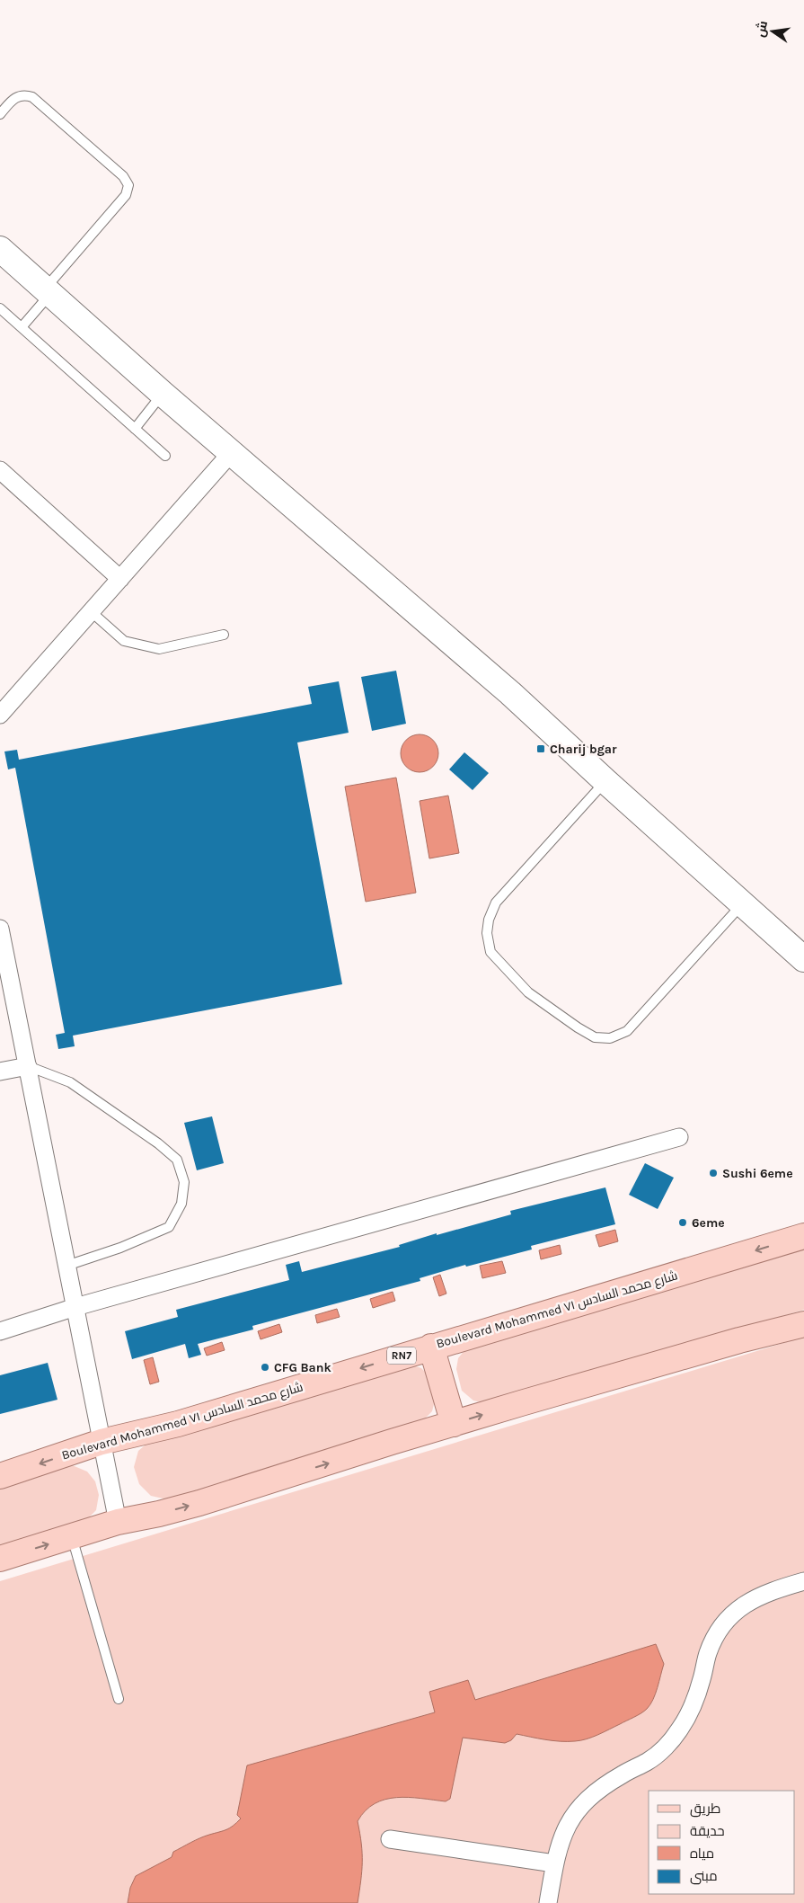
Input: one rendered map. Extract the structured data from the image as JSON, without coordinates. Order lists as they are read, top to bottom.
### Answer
{
  "streets": {
    "main road": ["Boulevard Mohammed VI شارع محمد السادس", "RN7"]
  },
  "places": {
    "transit": ["Charij bgar"],
    "other": ["Sushi 6eme", "6eme", "CFG Bank"]
  },
  "legend": [
    "طريق",
    "حديقة",
    "مياه",
    "مبنى"
  ],
  "north": "left"
}
